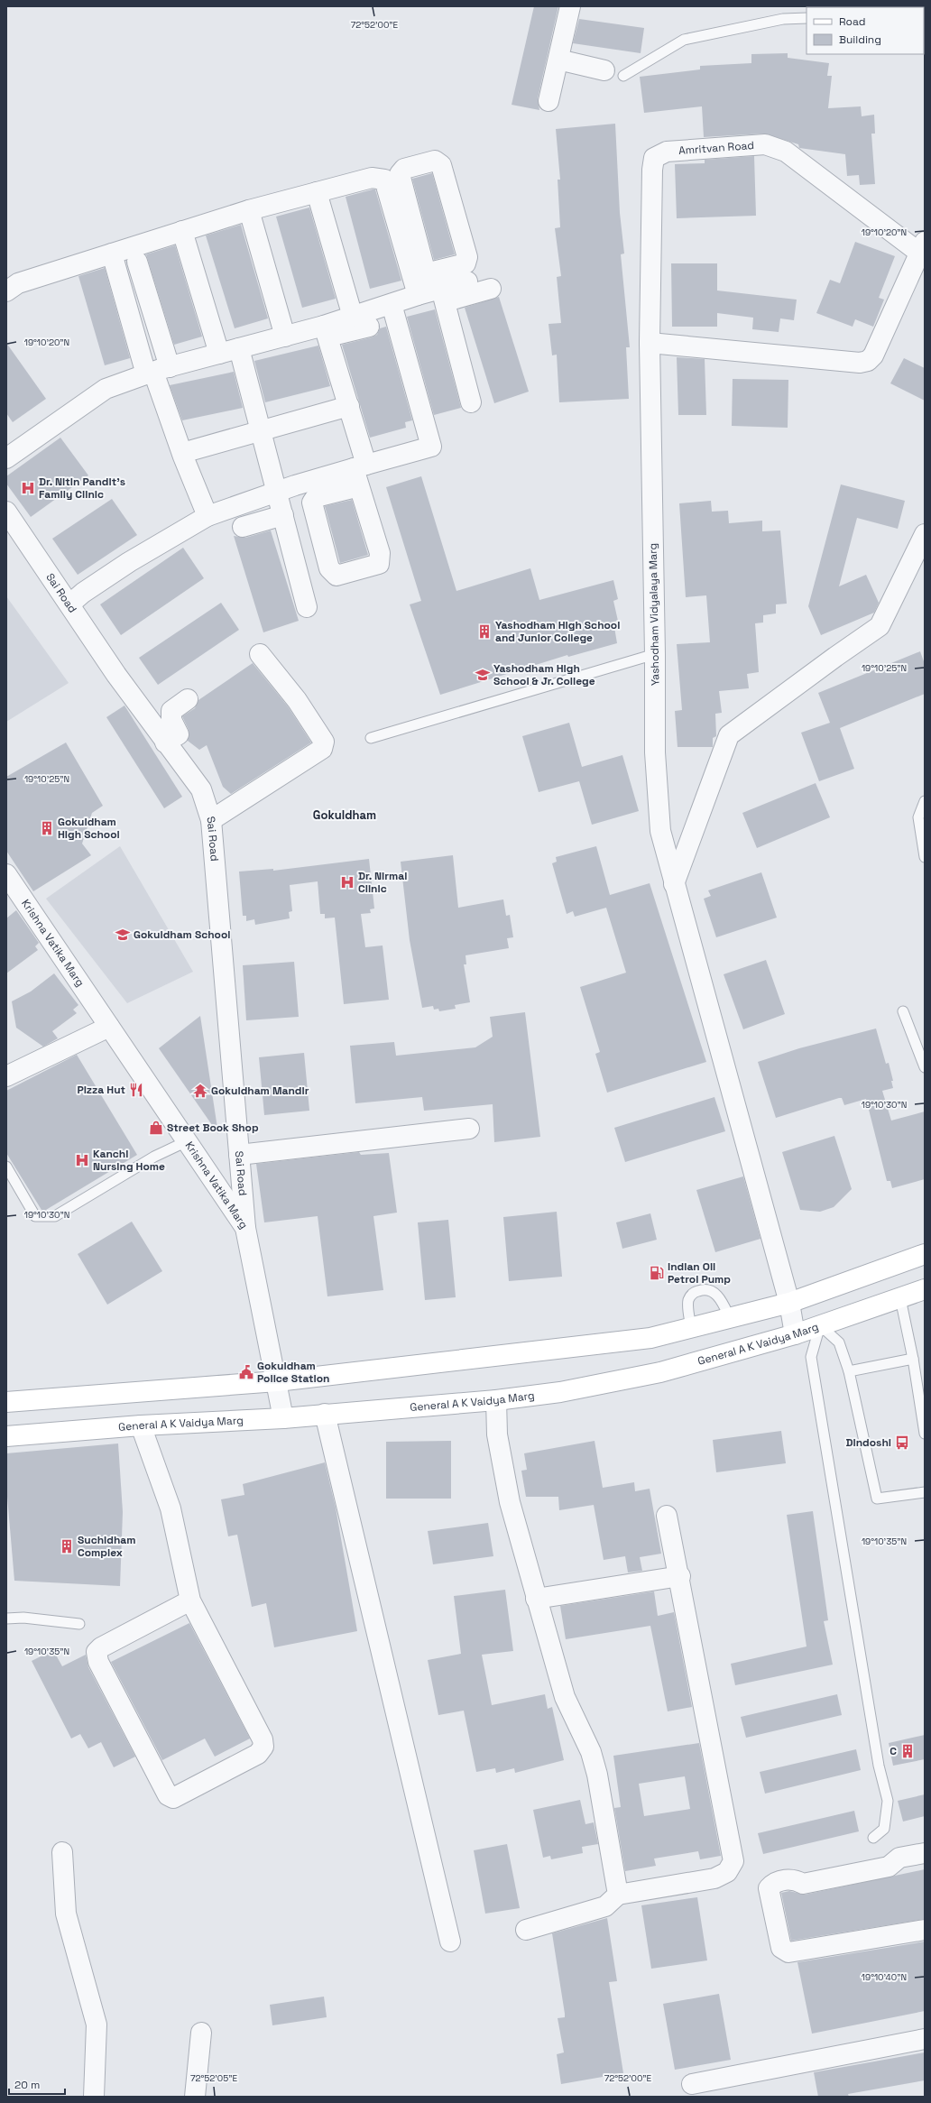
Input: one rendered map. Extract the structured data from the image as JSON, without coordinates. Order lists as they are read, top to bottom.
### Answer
{
  "streets": {
    "main road": ["General A K Vaidya Marg"],
    "street": [
      "Amritvan Road",
      "Sai Road",
      "Yashodham Vidyalaya Marg",
      "Krishna Vatika Marg"
    ]
  },
  "crossings": [
    ["Amritvan Road", "Yashodham Vidyalaya Marg"],
    ["Sai Road", "Krishna Vatika Marg"],
    ["Yashodham Vidyalaya Marg", "General A K Vaidya Marg"],
    ["Krishna Vatika Marg", "General A K Vaidya Marg"]
  ],
  "districts": ["Gokuldham"],
  "places": {
    "hospital": ["Dr. Nitin Pandit's Family Clinic", "Dr. Nirmal Clinic", "Kanchi Nursing Home"],
    "building": [
      "Yashodham High School and Junior College",
      "Gokuldham High School",
      "Suchidham Complex",
      "C"
    ],
    "school or university": ["Yashodham High School & Jr. College", "Gokuldham School"],
    "restaurant": ["Pizza Hut"],
    "temple": ["Gokuldham Mandir"],
    "shop": ["Street Book Shop"],
    "fuel station": ["Indian Oil Petrol Pump"],
    "public building": ["Gokuldham Police Station"],
    "bus stop": ["Dindoshi"]
  },
  "legend": ["Road", "Building"],
  "scale_bar": "20 m",
  "coordinates": [
    "72°52'00\"E",
    "19°10'20\"N",
    "19°10'25\"N",
    "19°10'30\"N",
    "19°10'35\"N",
    "19°10'40\"N",
    "72°52'05\"E"
  ]
}
